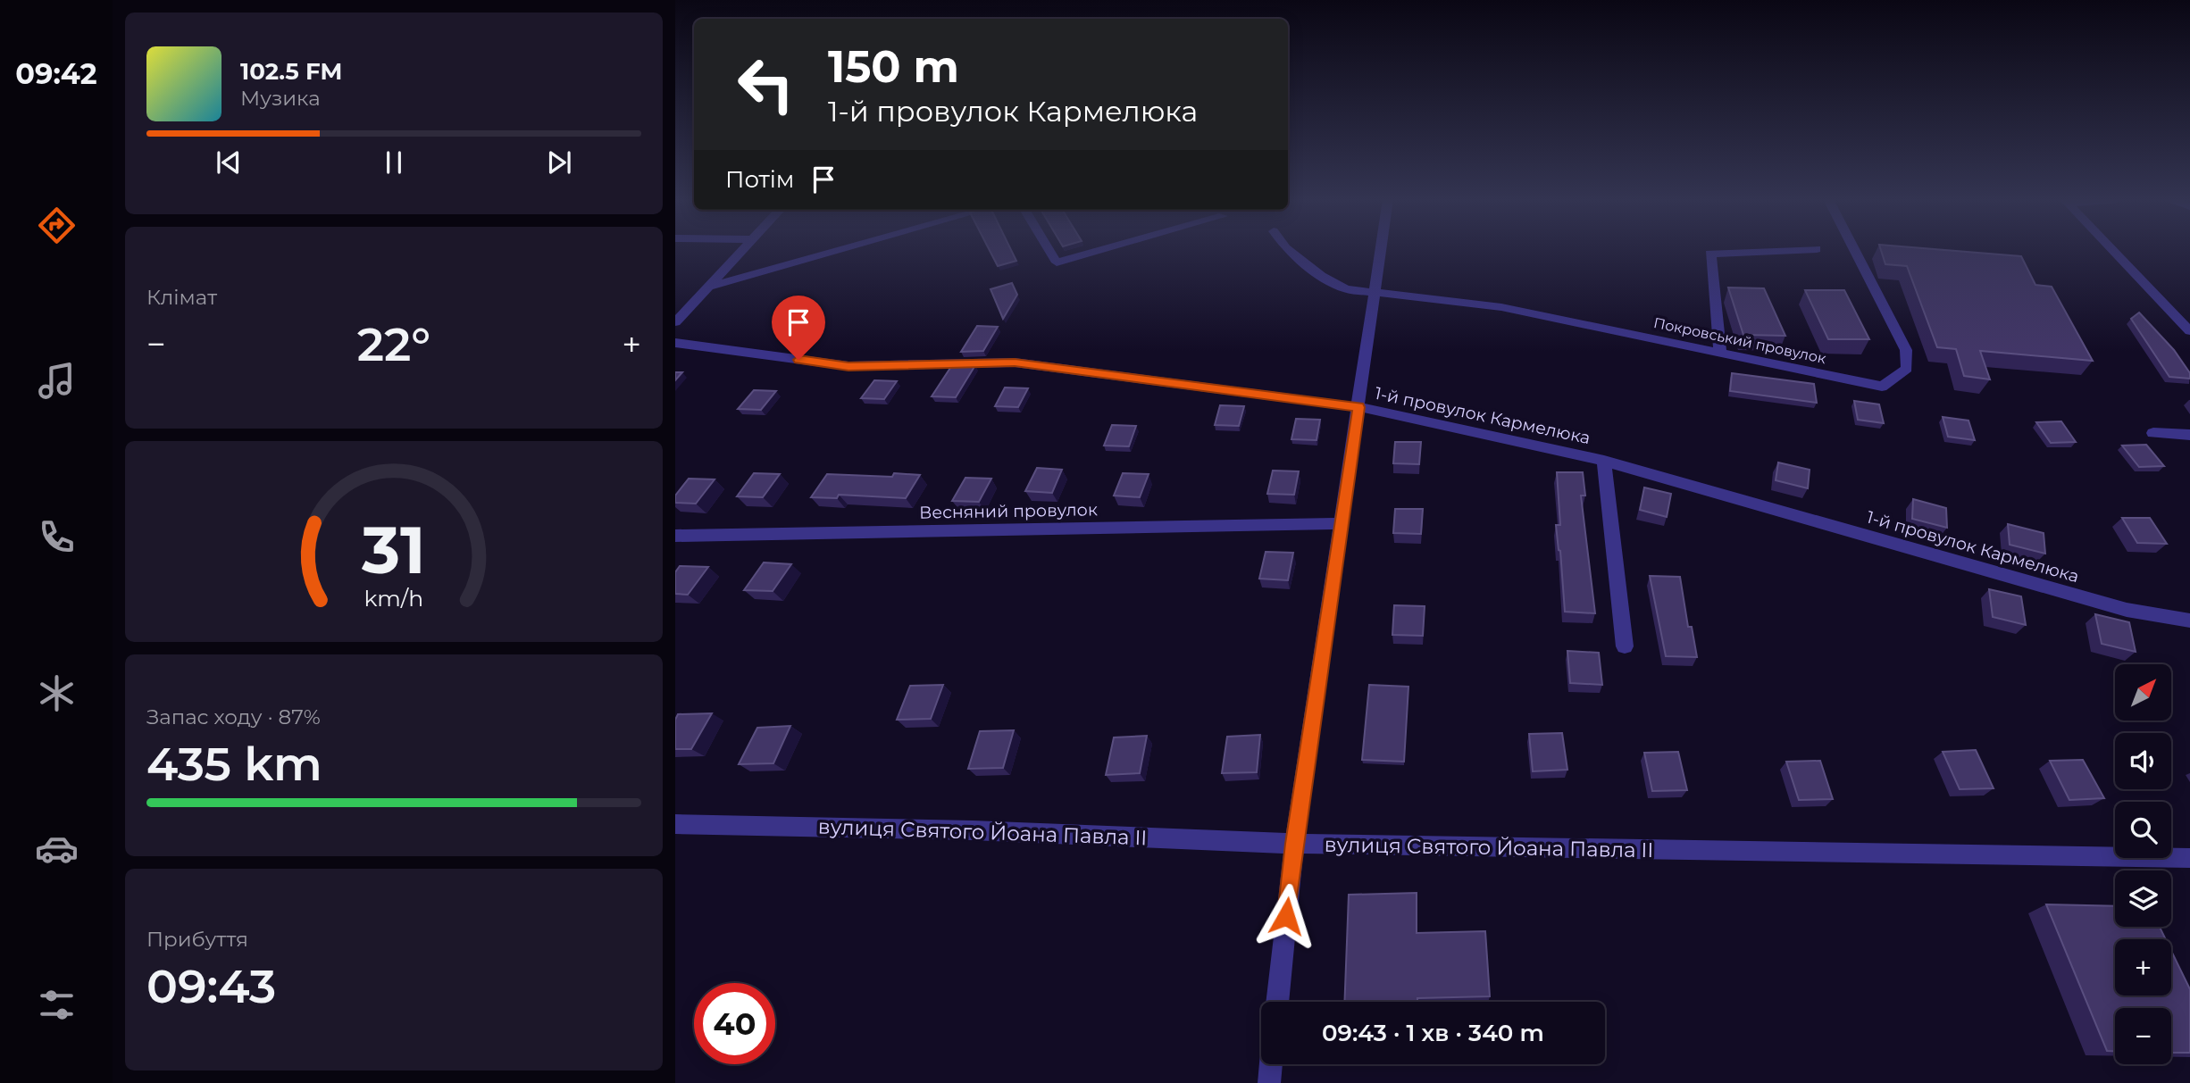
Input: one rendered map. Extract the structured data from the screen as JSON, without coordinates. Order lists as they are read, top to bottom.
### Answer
{
  "streets": {
    "street": [
      "Покровський провулок",
      "1-й провулок Кармелюка",
      "Весняний провулок",
      "вулиця Святого Йоана Павла II"
    ]
  },
  "north": "top right",
  "page": {
    "tabs": "09:42",
    "turn": ["150 m", "1-й провулок Кармелюка"],
    "song": ["102.5 FM", "Музика"],
    "then": "Потім",
    "tile": [
      "Клімат",
      ["Запас ходу · 87%", "435 km"],
      ["Прибуття", "09:43"]
    ],
    "heat": ["−", "22°", "+"],
    "map_buttons": ["+", "−"],
    "limit": "40",
    "trip": "09:43 · 1 хв · 340 m",
    "gauge": ["31", "km/h"]
  }
}
